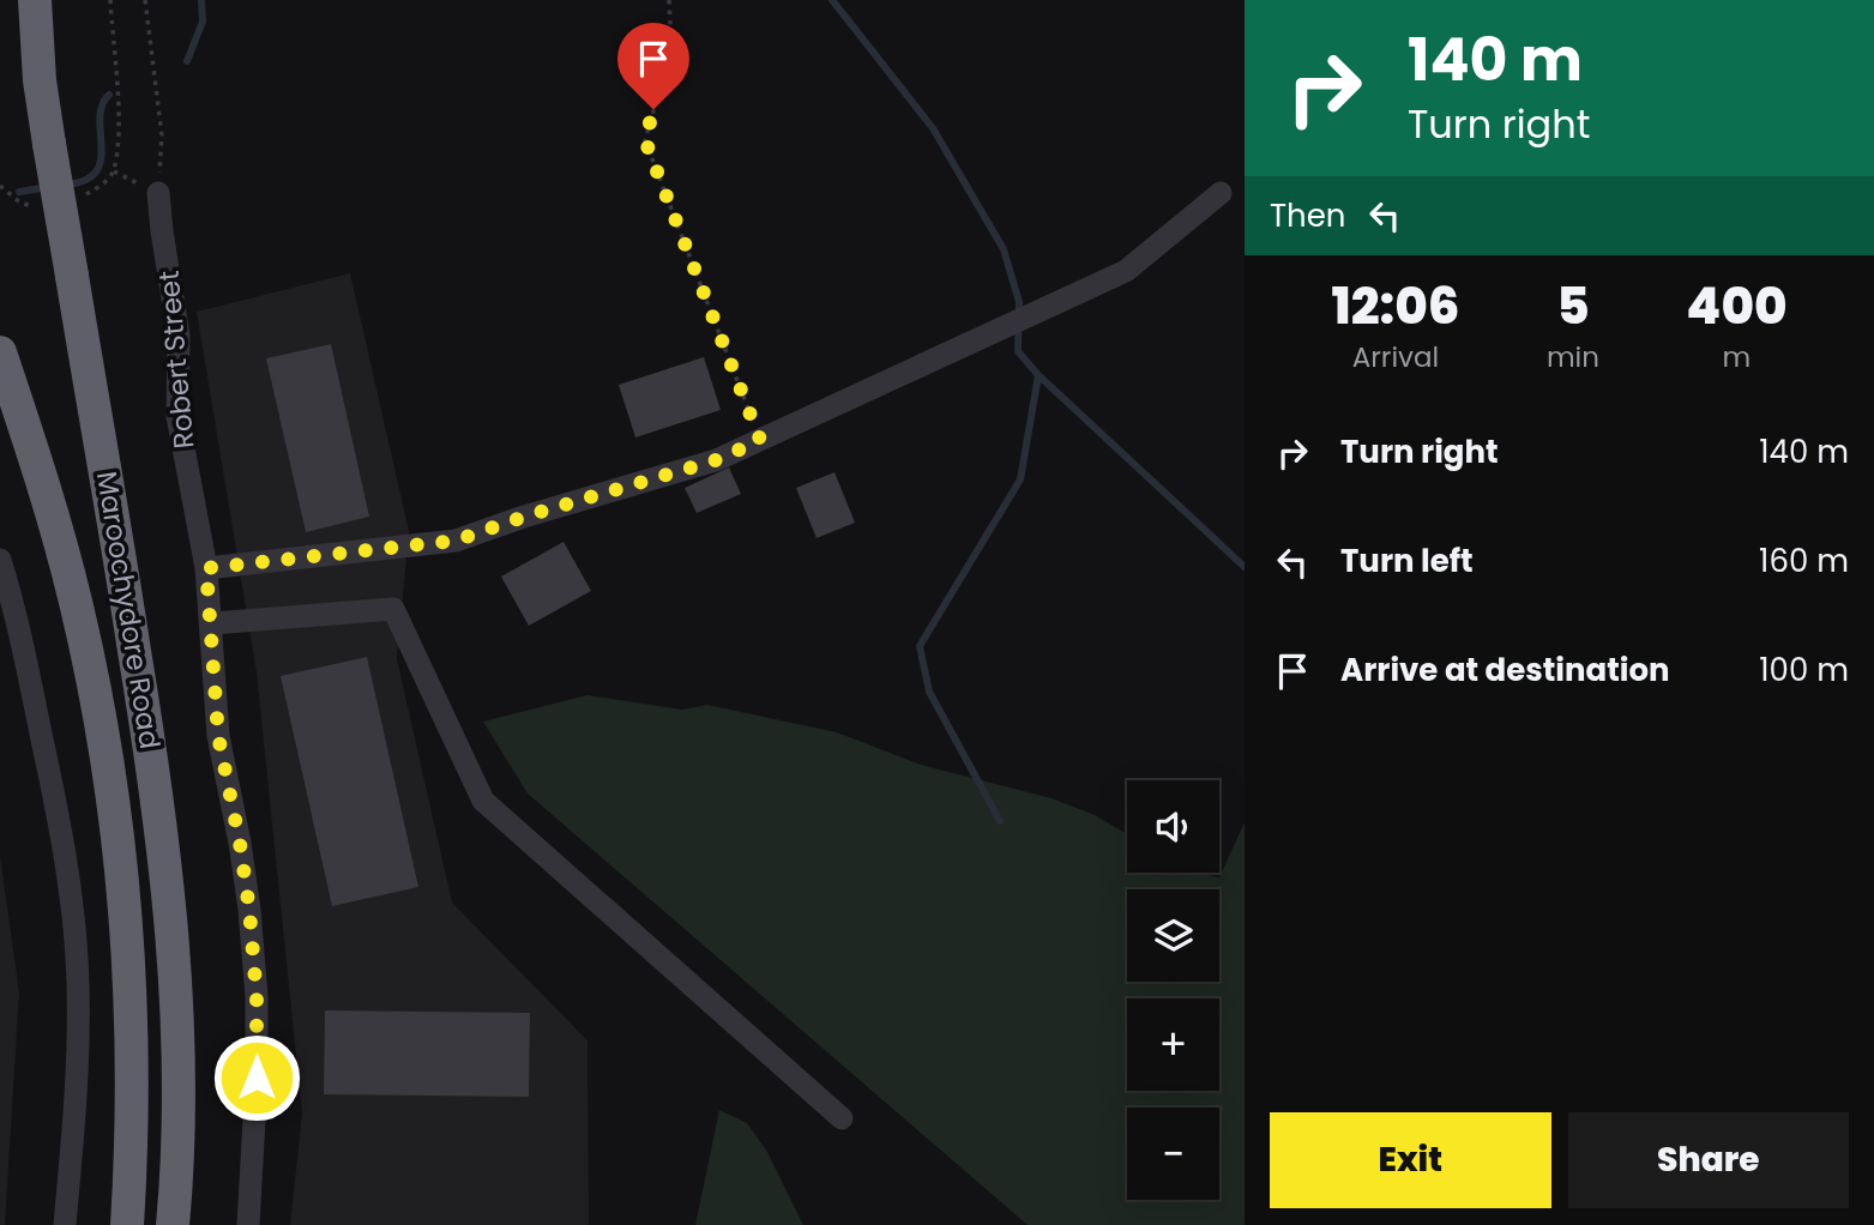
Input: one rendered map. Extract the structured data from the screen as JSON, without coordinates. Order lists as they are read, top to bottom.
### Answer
{
  "streets": {
    "highway": ["Maroochydore Road"],
    "street": ["Robert Street"]
  },
  "page": {
    "turn": ["140 m", "Turn right"],
    "then": "Then",
    "eta": [
      "12:06",
      "Arrival",
      "5",
      "min",
      "400",
      "m"
    ],
    "list": [
      {
        "name": "Turn right",
        "value": "140 m"
      },
      {
        "name": "Turn left",
        "value": "160 m"
      },
      {
        "name": "Arrive at destination",
        "value": "100 m"
      }
    ],
    "map_buttons": ["+", "−"],
    "buttons": ["Exit", "Share"]
  }
}
